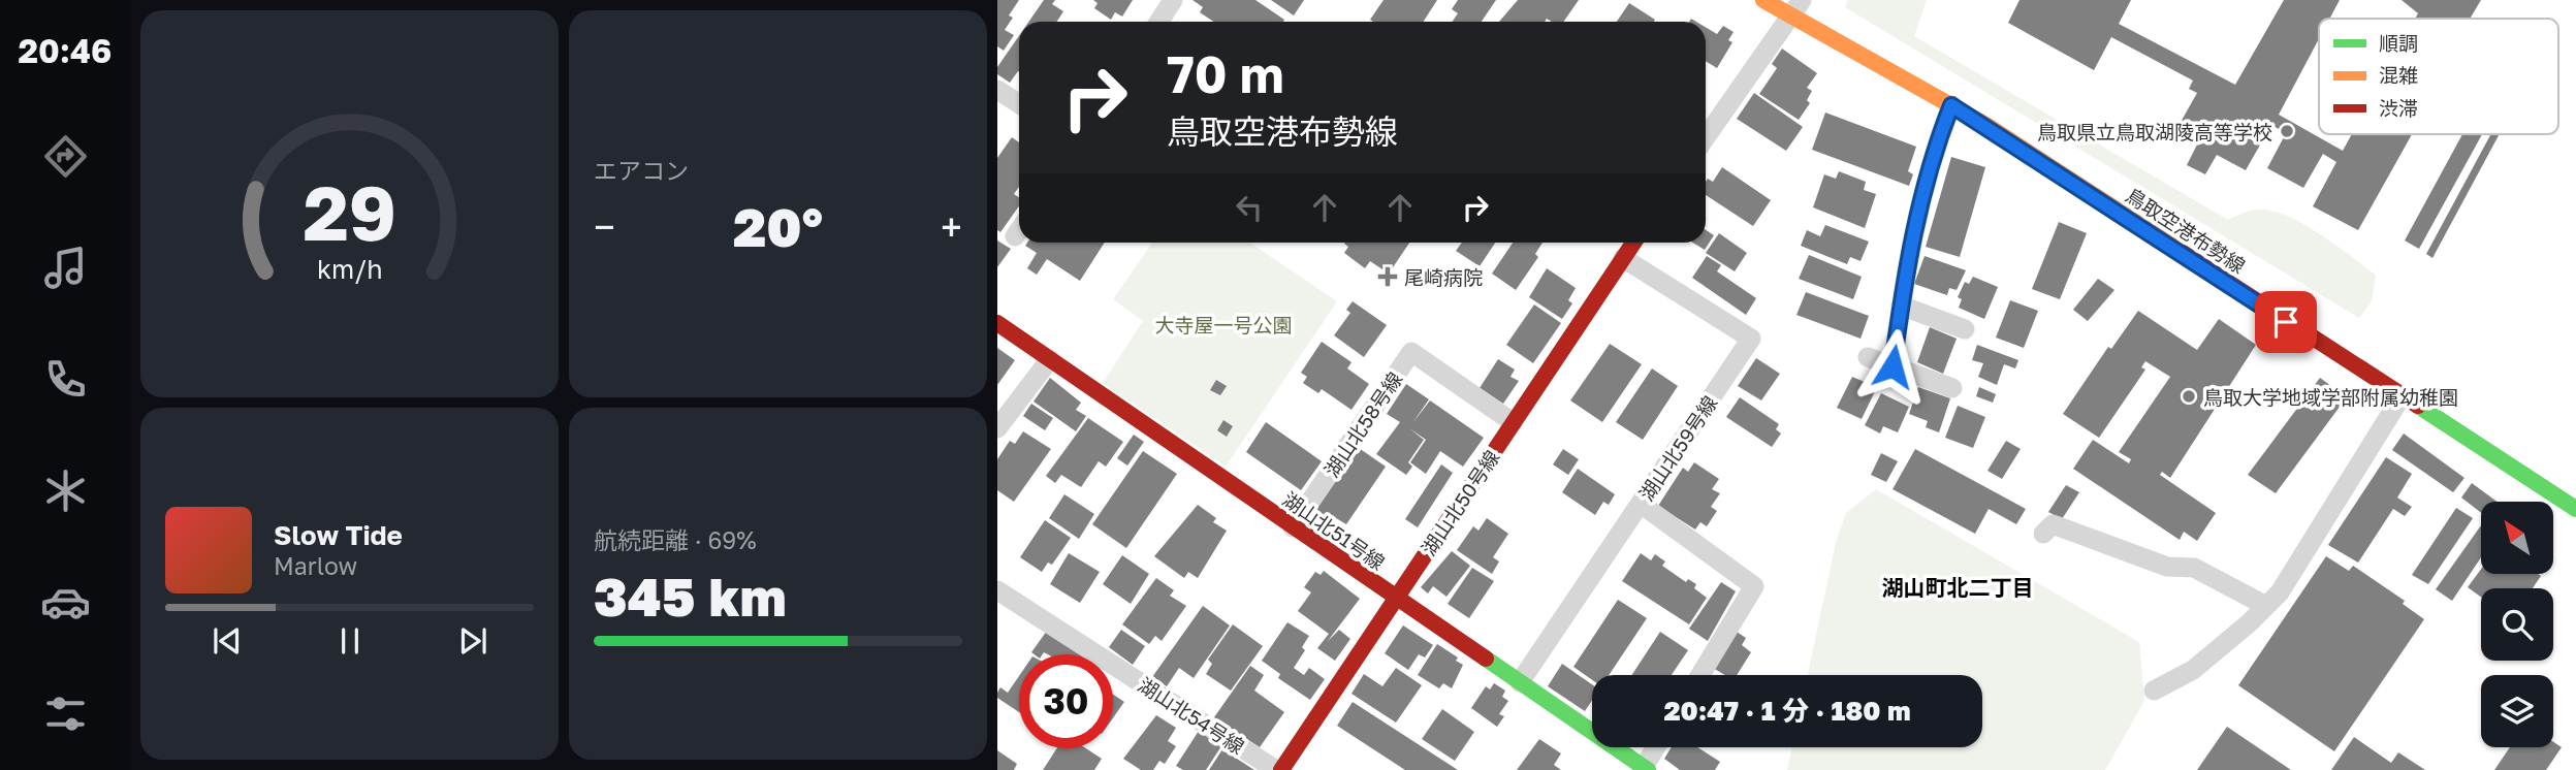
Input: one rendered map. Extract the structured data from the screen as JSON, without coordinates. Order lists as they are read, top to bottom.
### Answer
{
  "streets": {
    "street": [
      "鳥取空港布勢線",
      "湖山北58号線",
      "湖山北59号線",
      "湖山北50号線",
      "湖山北51号線",
      "湖山北54号線"
    ]
  },
  "crossings": [
    ["湖山北58号線", "湖山北50号線"],
    ["湖山北58号線", "湖山北51号線"],
    ["湖山北59号線", "湖山北50号線"],
    ["湖山北59号線", "湖山北51号線"],
    ["湖山北50号線", "湖山北51号線"],
    ["湖山北50号線", "湖山北54号線"]
  ],
  "districts": ["湖山町北二丁目"],
  "parks": ["大寺屋一号公園"],
  "places": {
    "other": ["鳥取県立鳥取湖陵高等学校", "鳥取大学地域学部附属幼稚園"],
    "health": ["尾崎病院"]
  },
  "legend": ["順調", "混雑", "渋滞"],
  "north": "top left",
  "page": {
    "tabs": "20:46",
    "tile": [
      "エアコン",
      ["航続距離 · 69%", "345 km"]
    ],
    "turn": ["70 m", "鳥取空港布勢線"],
    "heat": ["−", "20°", "+"],
    "song": ["Slow Tide", "Marlow"],
    "limit": "30",
    "trip": "20:47 · 1 分 · 180 m",
    "gauge": ["29", "km/h"]
  }
}
